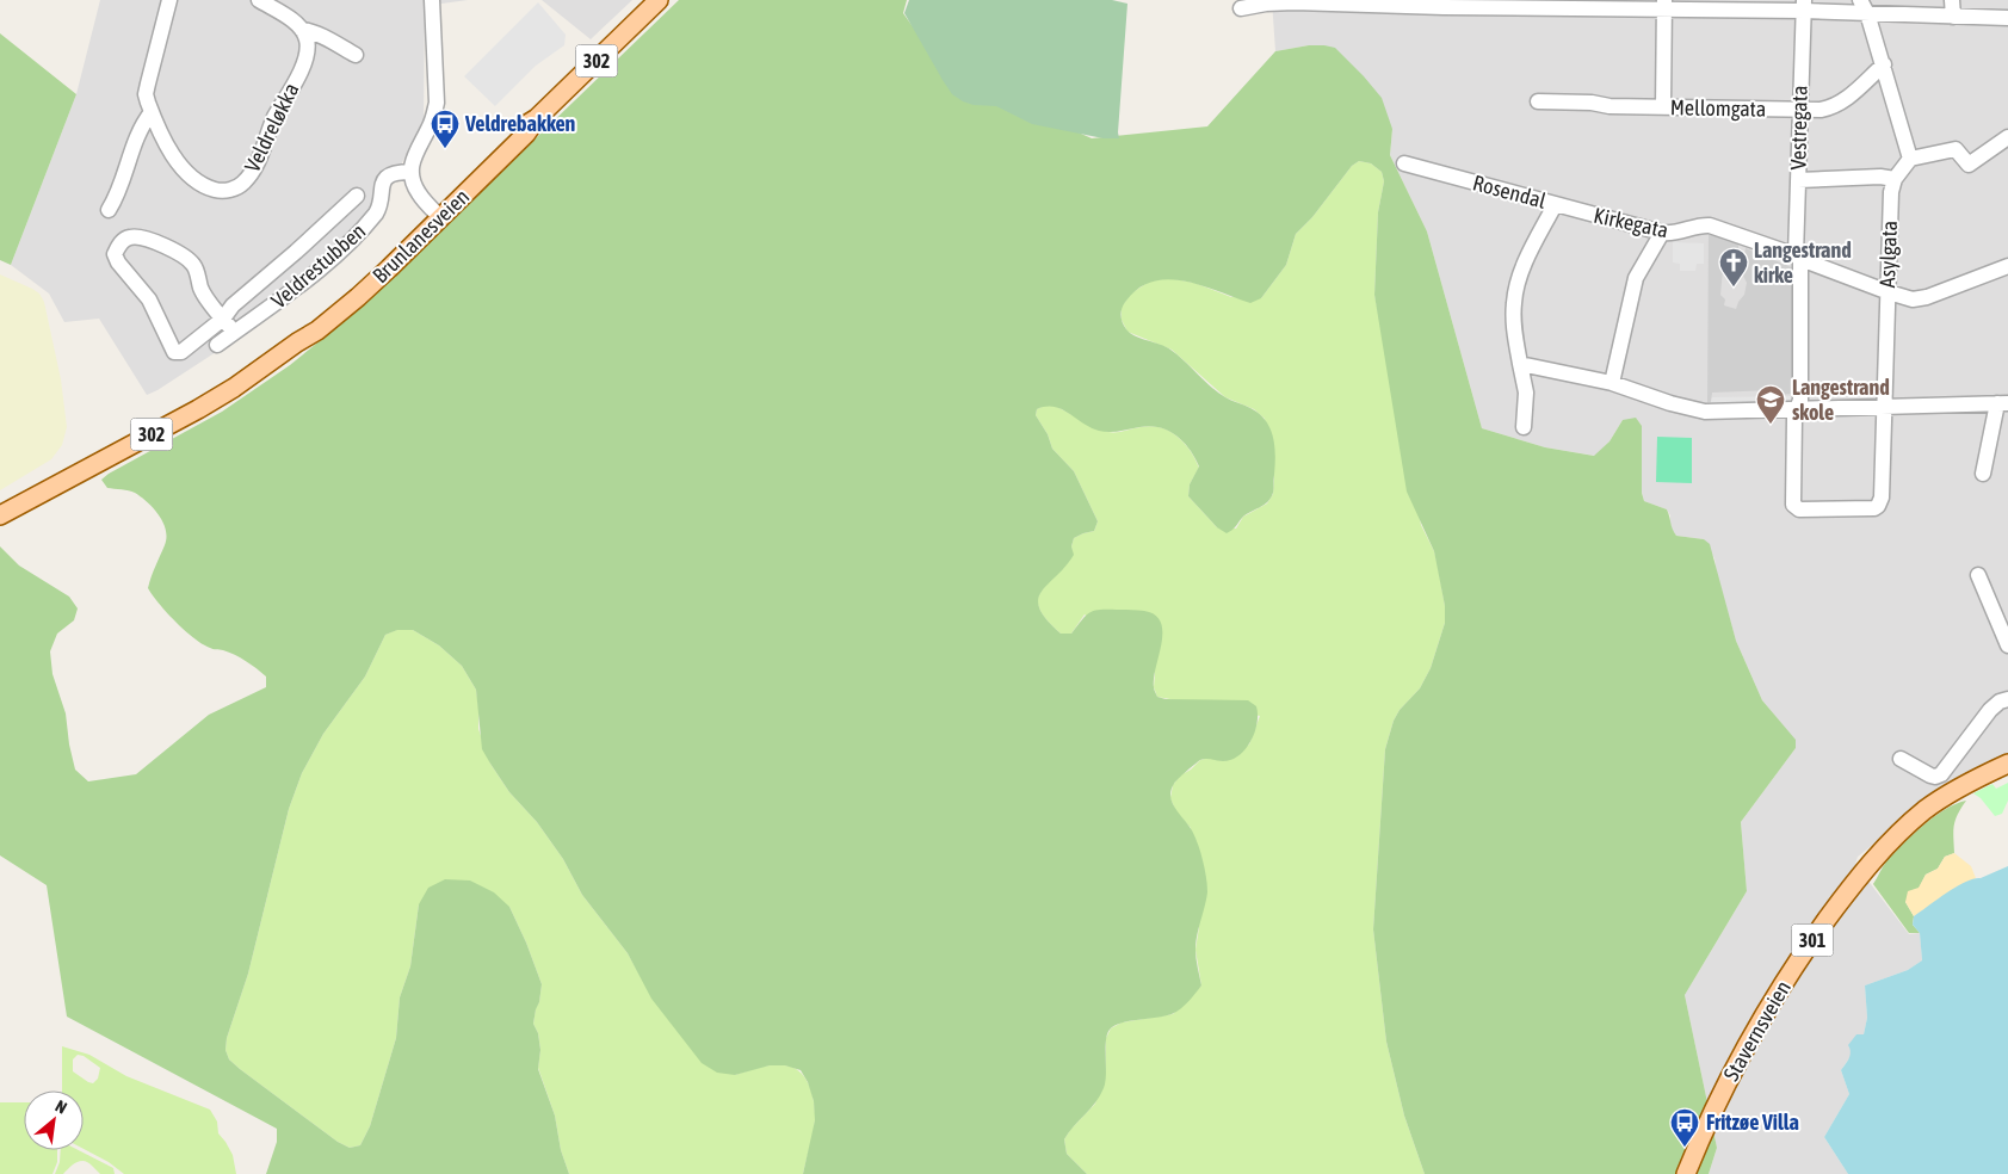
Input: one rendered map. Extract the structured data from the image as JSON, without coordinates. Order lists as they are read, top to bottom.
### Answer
{
  "streets": {
    "main road": [
      "302",
      "Brunlanesveien",
      "301",
      "Stavernsveien"
    ],
    "street": [
      "Mellomgata",
      "Veldreløkka",
      "Vestregata",
      "Rosendal",
      "Kirkegata",
      "Asylgata",
      "Veldrestubben"
    ]
  },
  "crossings": [
    ["Mellomgata", "Vestregata"],
    ["Vestregata", "Kirkegata"],
    ["Vestregata", "Asylgata"],
    ["Rosendal", "Kirkegata"],
    ["Kirkegata", "Asylgata"]
  ],
  "places": {
    "bus stop": ["Veldrebakken", "Fritzøe Villa"],
    "church": ["Langestrand kirke"],
    "school or university": ["Langestrand skole"]
  },
  "north": "top right"
}
